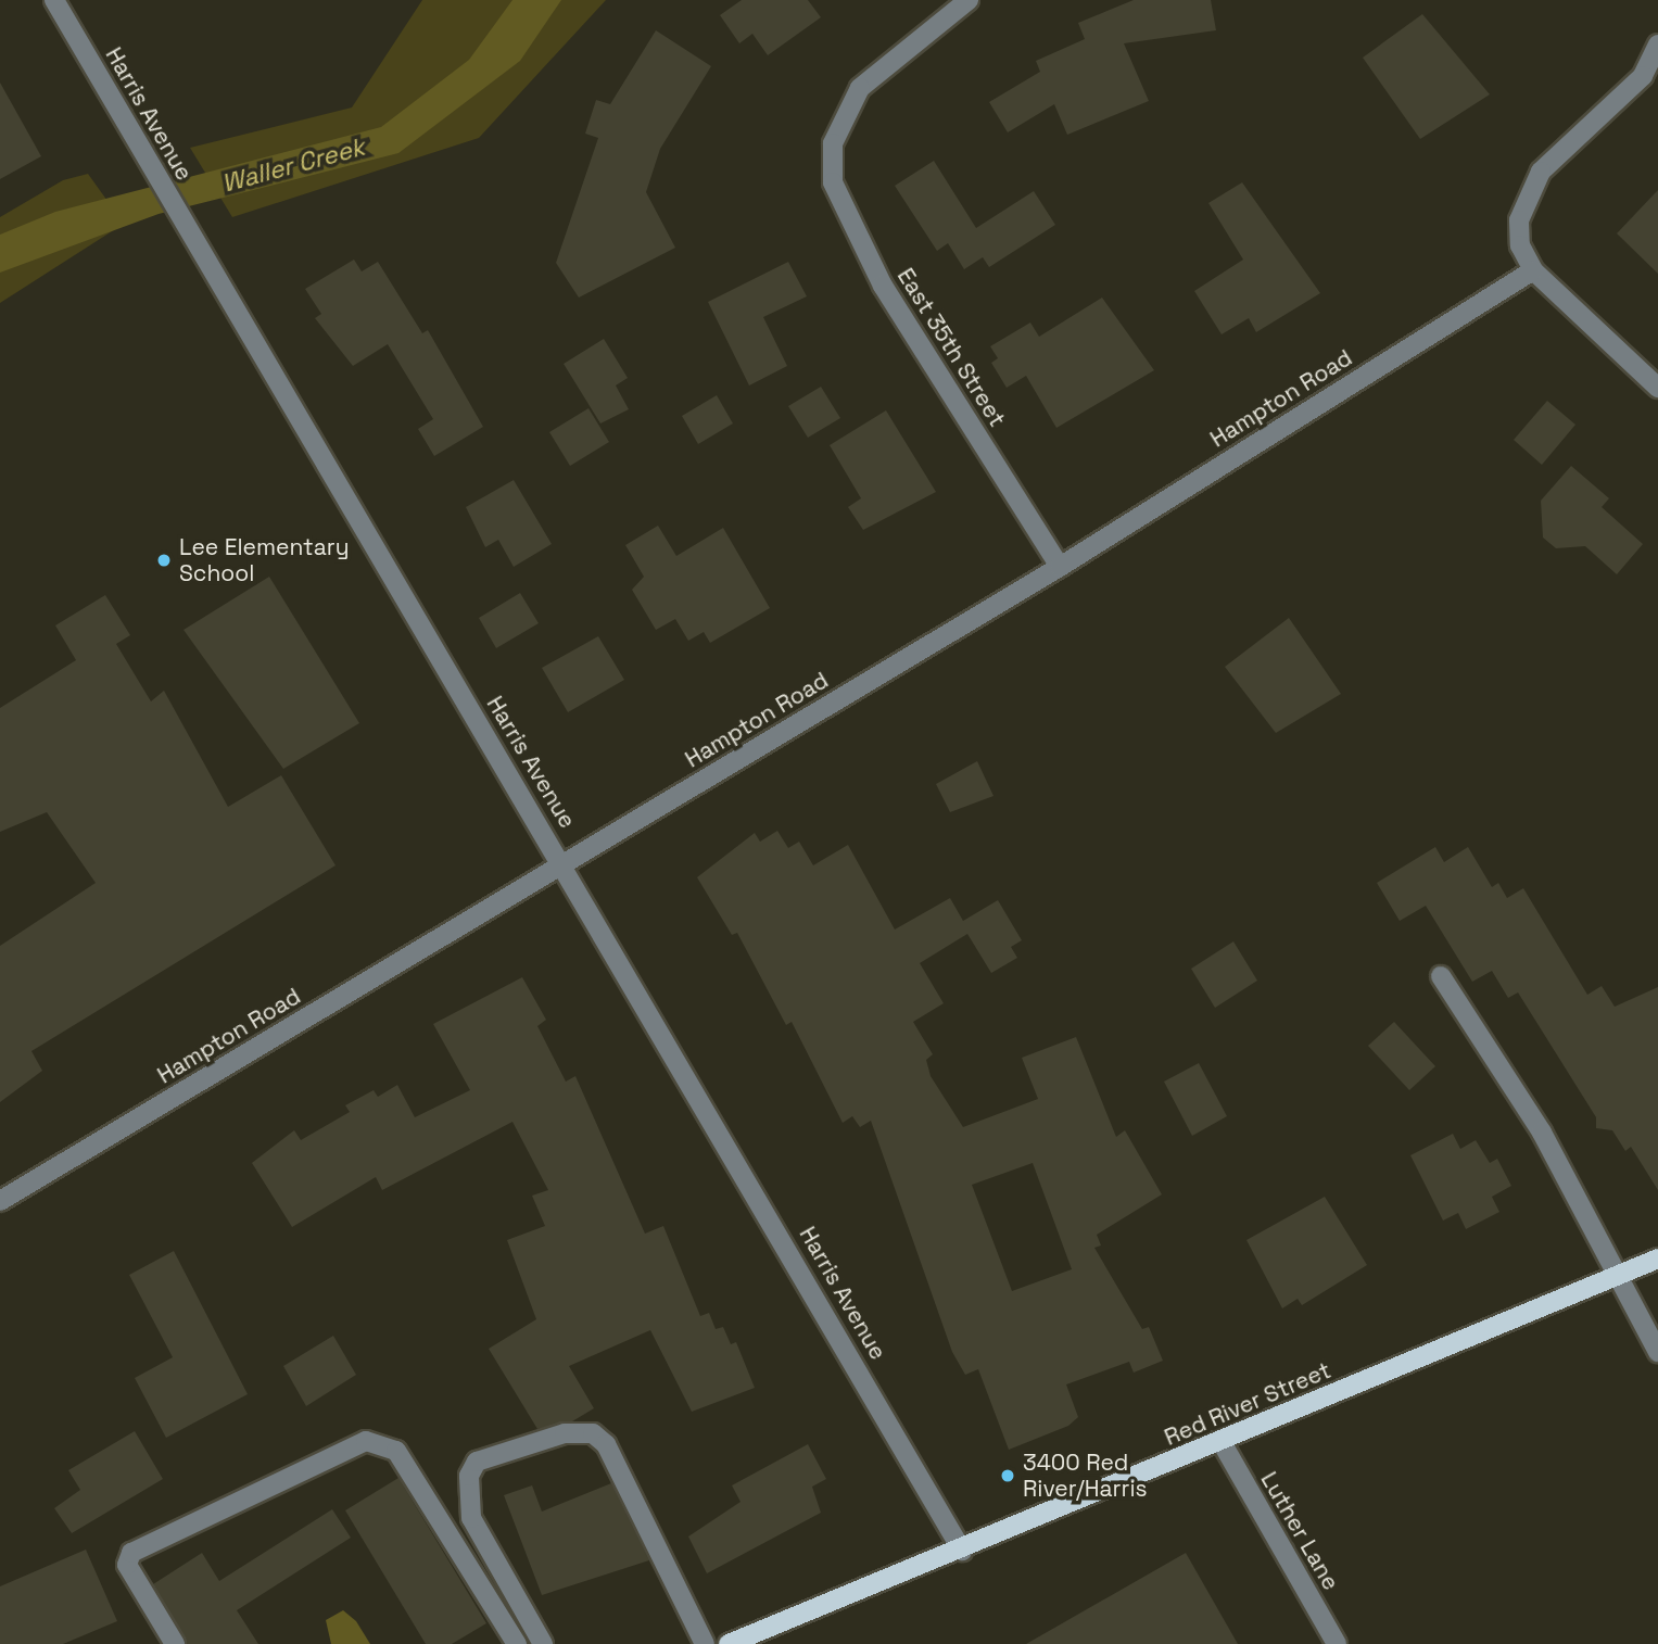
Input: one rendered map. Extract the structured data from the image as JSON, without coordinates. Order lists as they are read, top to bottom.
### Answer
{
  "streets": {
    "main road": ["Red River Street"],
    "street": [
      "Harris Avenue",
      "East 35th Street",
      "Hampton Road",
      "Luther Lane"
    ]
  },
  "crossings": [
    ["Harris Avenue", "Hampton Road"],
    ["Harris Avenue", "Red River Street"],
    ["East 35th Street", "Hampton Road"],
    ["Red River Street", "Luther Lane"]
  ],
  "water": ["Waller Creek"],
  "places": ["Lee Elementary School", "3400 Red River/Harris"]
}
